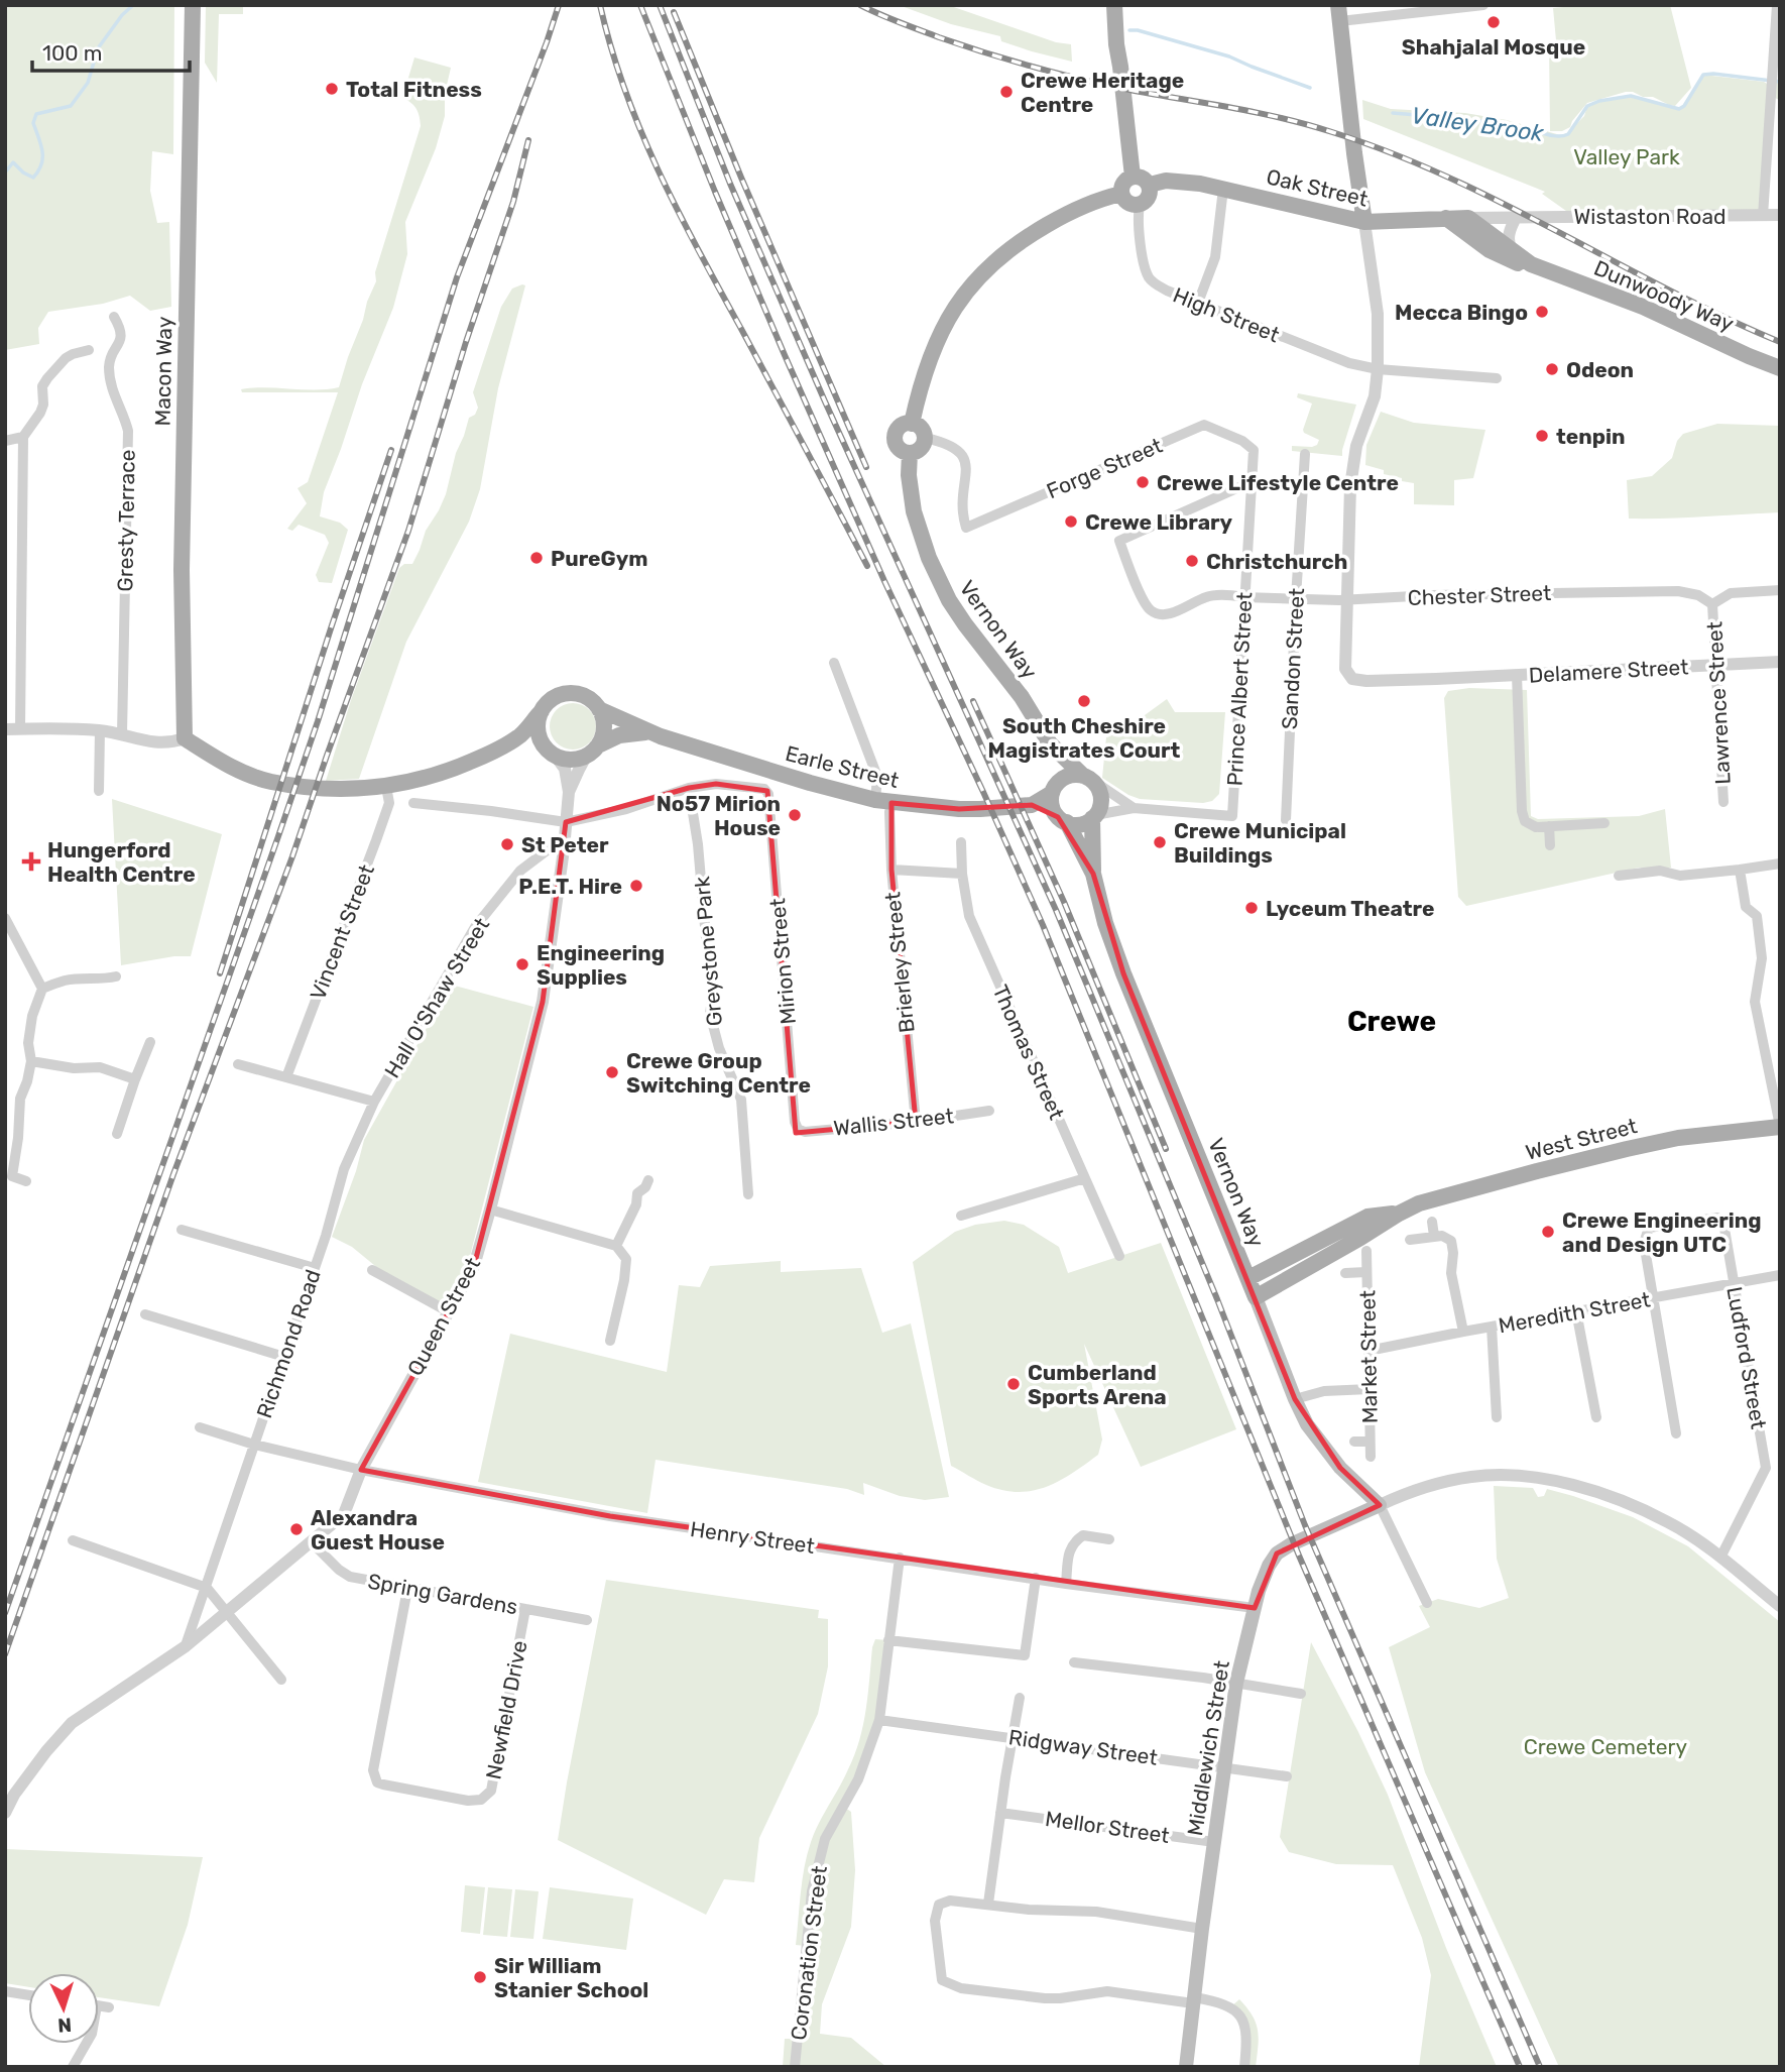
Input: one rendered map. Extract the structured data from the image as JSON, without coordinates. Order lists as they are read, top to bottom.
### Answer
{
  "streets": {
    "main road": [
      "Oak Street",
      "Dunwoody Way",
      "Macon Way",
      "Vernon Way",
      "Earle Street",
      "West Street",
      "Middlewich Street"
    ],
    "street": [
      "Wistaston Road",
      "High Street",
      "Forge Street",
      "Gresty Terrace",
      "Chester Street",
      "Sandon Street",
      "Delamere Street",
      "Prince Albert Street",
      "Lawrence Street",
      "Vincent Street",
      "Greystone Park",
      "Mirion Street",
      "Brierley Street",
      "Hall O'Shaw Street",
      "Thomas Street",
      "Wallis Street",
      "Meredith Street",
      "Queen Street",
      "Richmond Road",
      "Market Street",
      "Ludford Street",
      "Henry Street",
      "Spring Gardens",
      "Newfield Drive",
      "Ridgway Street",
      "Mellor Street",
      "Coronation Street"
    ]
  },
  "crossings": [
    ["Oak Street", "Wistaston Road"],
    ["Oak Street", "Dunwoody Way"],
    ["Oak Street", "High Street"],
    ["Oak Street", "Vernon Way"],
    ["High Street", "Vernon Way"],
    ["Forge Street", "Vernon Way"],
    ["Forge Street", "Prince Albert Street"],
    ["Chester Street", "Sandon Street"],
    ["Chester Street", "Delamere Street"],
    ["Chester Street", "Prince Albert Street"],
    ["Chester Street", "Lawrence Street"],
    ["Vernon Way", "Earle Street"],
    ["Vernon Way", "West Street"],
    ["Vernon Way", "Middlewich Street"],
    ["Delamere Street", "Lawrence Street"],
    ["Earle Street", "Greystone Park"],
    ["Earle Street", "Mirion Street"],
    ["Earle Street", "Brierley Street"],
    ["Earle Street", "Queen Street"],
    ["Mirion Street", "Wallis Street"],
    ["Brierley Street", "Wallis Street"],
    ["Hall O'Shaw Street", "Queen Street"],
    ["Hall O'Shaw Street", "Richmond Road"],
    ["Meredith Street", "Market Street"],
    ["Meredith Street", "Ludford Street"],
    ["Queen Street", "Richmond Road"],
    ["Queen Street", "Henry Street"],
    ["Queen Street", "Spring Gardens"],
    ["Richmond Road", "Henry Street"],
    ["Henry Street", "Middlewich Street"],
    ["Henry Street", "Coronation Street"],
    ["Spring Gardens", "Newfield Drive"],
    ["Ridgway Street", "Middlewich Street"],
    ["Ridgway Street", "Coronation Street"],
    ["Middlewich Street", "Mellor Street"]
  ],
  "districts": ["Crewe"],
  "water": ["Valley Brook"],
  "parks": ["Valley Park", "Crewe Cemetery"],
  "places": {
    "other": [
      "Shahjalal Mosque",
      "Total Fitness",
      "Crewe Heritage Centre",
      "Mecca Bingo",
      "Odeon",
      "tenpin",
      "Crewe Lifestyle Centre",
      "Crewe Library",
      "PureGym",
      "Christchurch",
      "South Cheshire Magistrates Court",
      "No57 Mirion House",
      "Crewe Municipal Buildings",
      "St Peter",
      "P.E.T. Hire",
      "Lyceum Theatre",
      "Engineering Supplies",
      "Crewe Group Switching Centre",
      "Crewe Engineering and Design UTC",
      "Cumberland Sports Arena",
      "Alexandra Guest House",
      "Sir William Stanier School"
    ],
    "health": ["Hungerford Health Centre"]
  },
  "scale_bar": "100 m",
  "north": "bottom"
}
